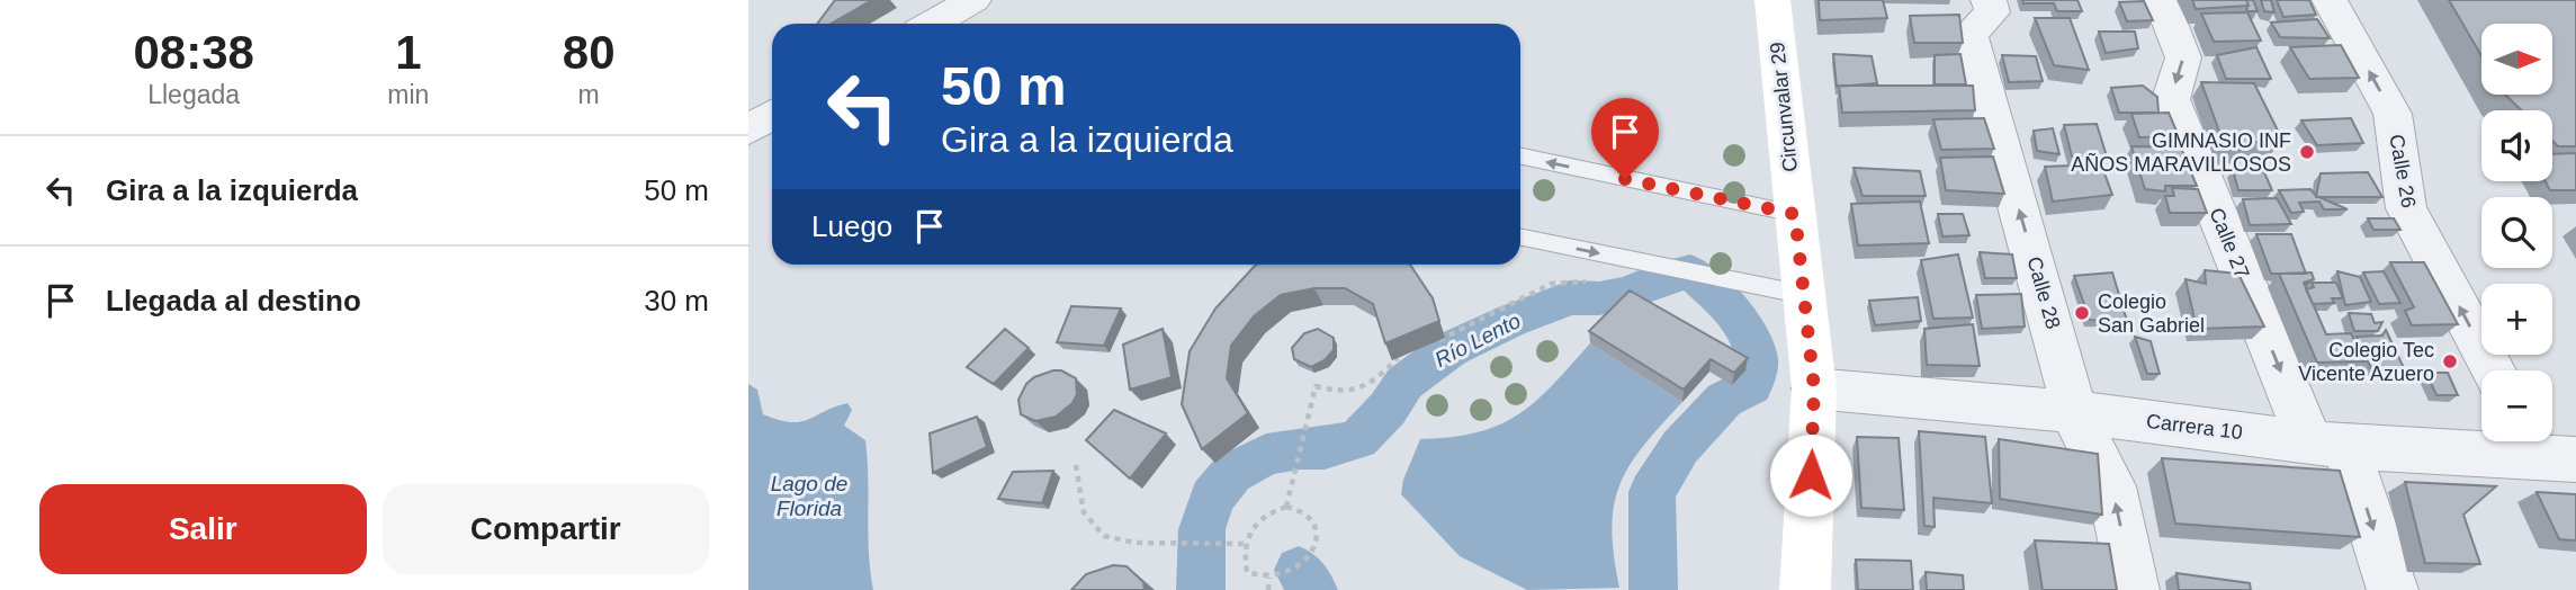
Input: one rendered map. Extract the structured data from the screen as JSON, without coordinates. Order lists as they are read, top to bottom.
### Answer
{
  "streets": {
    "street": [
      "Circunvalar 29",
      "Calle 26",
      "Calle 27",
      "Calle 28",
      "Carrera 10"
    ]
  },
  "crossings": [
    ["Circunvalar 29", "Carrera 10"],
    ["Calle 27", "Carrera 10"],
    ["Calle 28", "Carrera 10"]
  ],
  "one_way": ["Calle 26", "Calle 27", "Calle 28"],
  "water": ["Río Lento", "Lago de Florida"],
  "places": ["GIMNASIO INF AÑOS MARAVILLOSOS", "Colegio San Gabriel", "Colegio Tec Vicente Azuero"],
  "north": "right",
  "page": {
    "eta": [
      "08:38",
      "Llegada",
      "1",
      "min",
      "80",
      "m"
    ],
    "map_buttons": ["+", "−"],
    "turn": ["50 m", "Gira a la izquierda"],
    "list": [
      {
        "name": "Gira a la izquierda",
        "value": "50 m"
      },
      {
        "name": "Llegada al destino",
        "value": "30 m"
      }
    ],
    "then": "Luego",
    "buttons": ["Salir", "Compartir"]
  }
}
